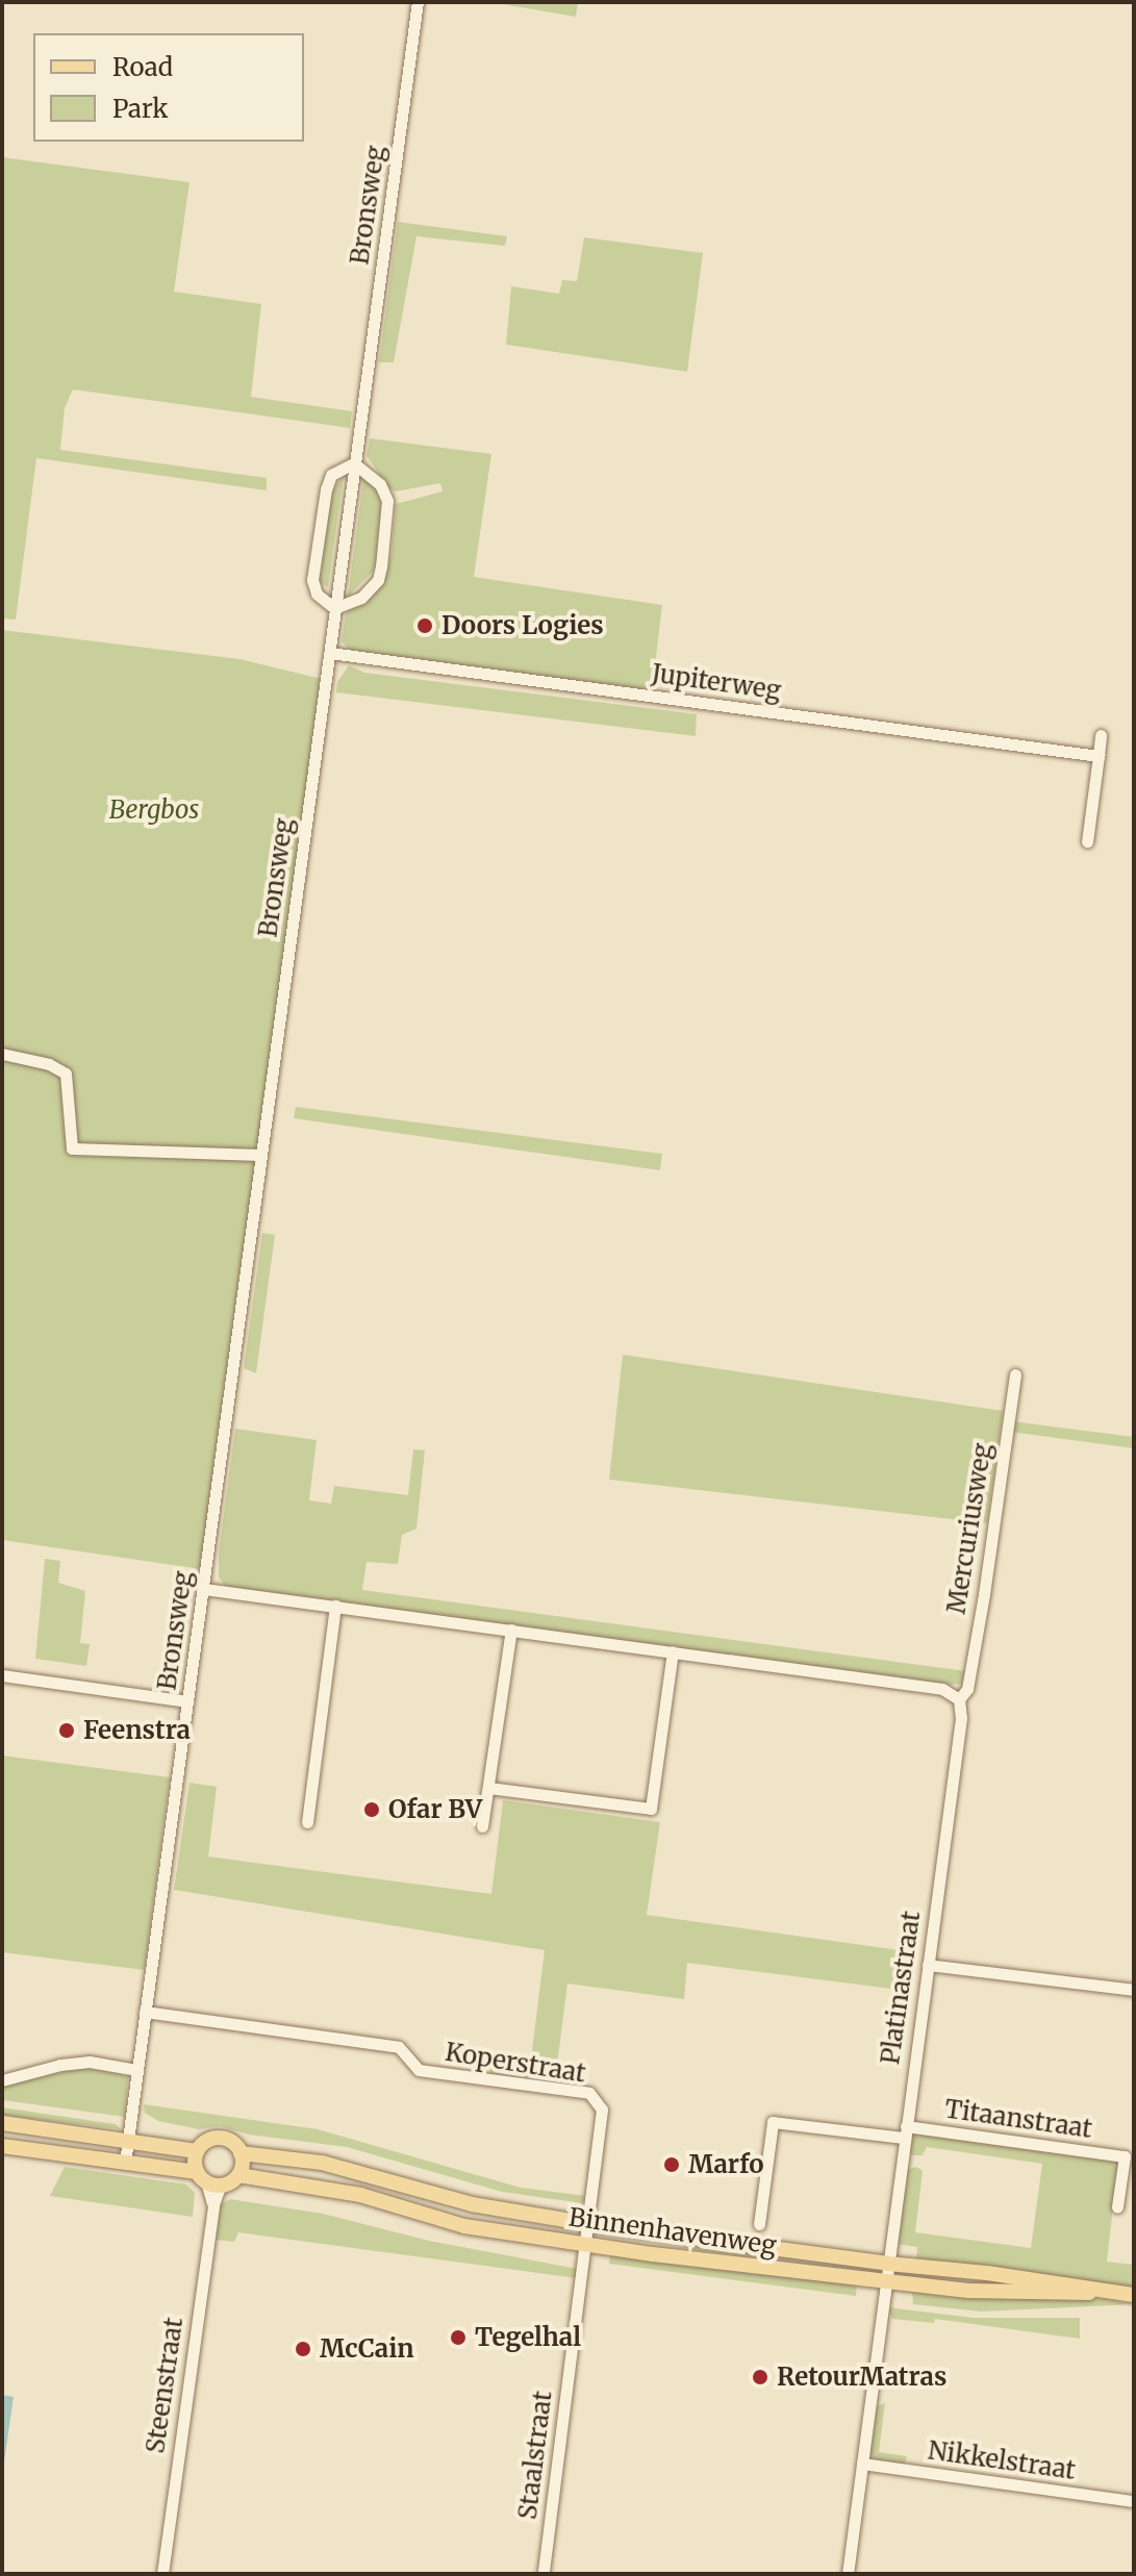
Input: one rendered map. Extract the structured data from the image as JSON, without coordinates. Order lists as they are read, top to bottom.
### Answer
{
  "streets": {
    "main road": ["Binnenhavenweg"],
    "street": [
      "Bronsweg",
      "Jupiterweg",
      "Mercuriusweg",
      "Platinastraat",
      "Koperstraat",
      "Titaanstraat",
      "Steenstraat",
      "Staalstraat",
      "Nikkelstraat"
    ]
  },
  "crossings": [
    ["Bronsweg", "Jupiterweg"],
    ["Bronsweg", "Koperstraat"],
    ["Mercuriusweg", "Platinastraat"],
    ["Platinastraat", "Titaanstraat"],
    ["Platinastraat", "Binnenhavenweg"],
    ["Koperstraat", "Binnenhavenweg"],
    ["Koperstraat", "Staalstraat"],
    ["Binnenhavenweg", "Steenstraat"],
    ["Binnenhavenweg", "Staalstraat"]
  ],
  "parks": ["Bergbos"],
  "places": [
    "Doors Logies",
    "Feenstra",
    "Ofar BV",
    "Marfo",
    "Tegelhal",
    "McCain",
    "RetourMatras"
  ],
  "legend": ["Road", "Park"]
}
